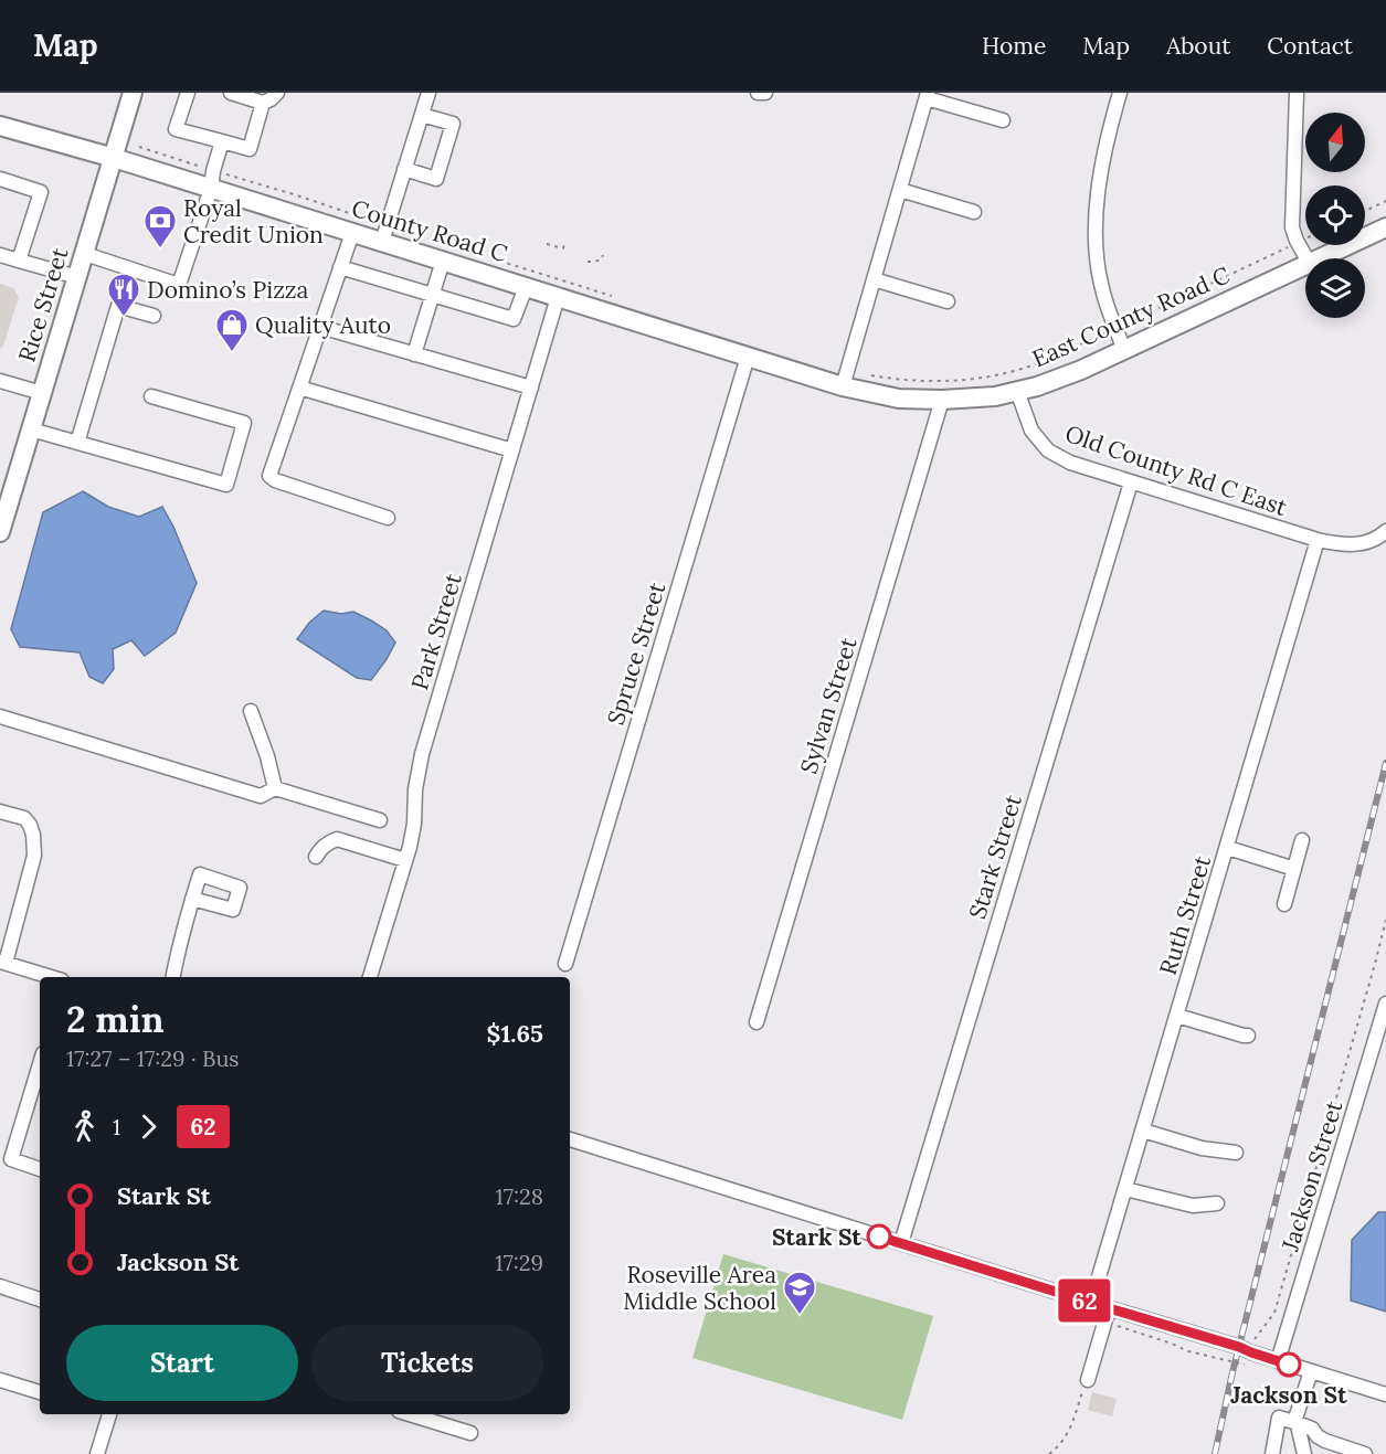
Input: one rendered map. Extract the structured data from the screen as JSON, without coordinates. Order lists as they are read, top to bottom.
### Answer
{
  "streets": {
    "main road": ["County Road C", "Rice Street", "East County Road C"],
    "street": [
      "Old County Rd C East",
      "Park Street",
      "Spruce Street",
      "Sylvan Street",
      "Stark Street",
      "Ruth Street",
      "Jackson Street"
    ]
  },
  "crossings": [
    ["County Road C", "Rice Street"],
    ["County Road C", "East County Road C"],
    ["County Road C", "Park Street"],
    ["County Road C", "Spruce Street"],
    ["East County Road C", "Old County Rd C East"],
    ["East County Road C", "Sylvan Street"],
    ["Old County Rd C East", "Stark Street"],
    ["Old County Rd C East", "Ruth Street"]
  ],
  "places": {
    "bank": ["Royal Credit Union"],
    "restaurant": ["Domino’s Pizza"],
    "shop": ["Quality Auto"],
    "other": ["Stark St", "Jackson St"],
    "school or university": ["Roseville Area Middle School"]
  },
  "lines": ["bus line 62"],
  "north": "top",
  "page": {
    "header": "Map",
    "nav": [
      "Home",
      "Map",
      "About",
      "Contact"
    ],
    "on_map": "62",
    "heading": ["2 min", "17:27 – 17:29 · Bus", "$1.65"],
    "legs": ["1", "62"],
    "list": [
      {
        "name": "Stark St",
        "value": "17:28"
      },
      {
        "name": "Jackson St",
        "value": "17:29"
      }
    ],
    "buttons": ["Start", "Tickets"]
  }
}
